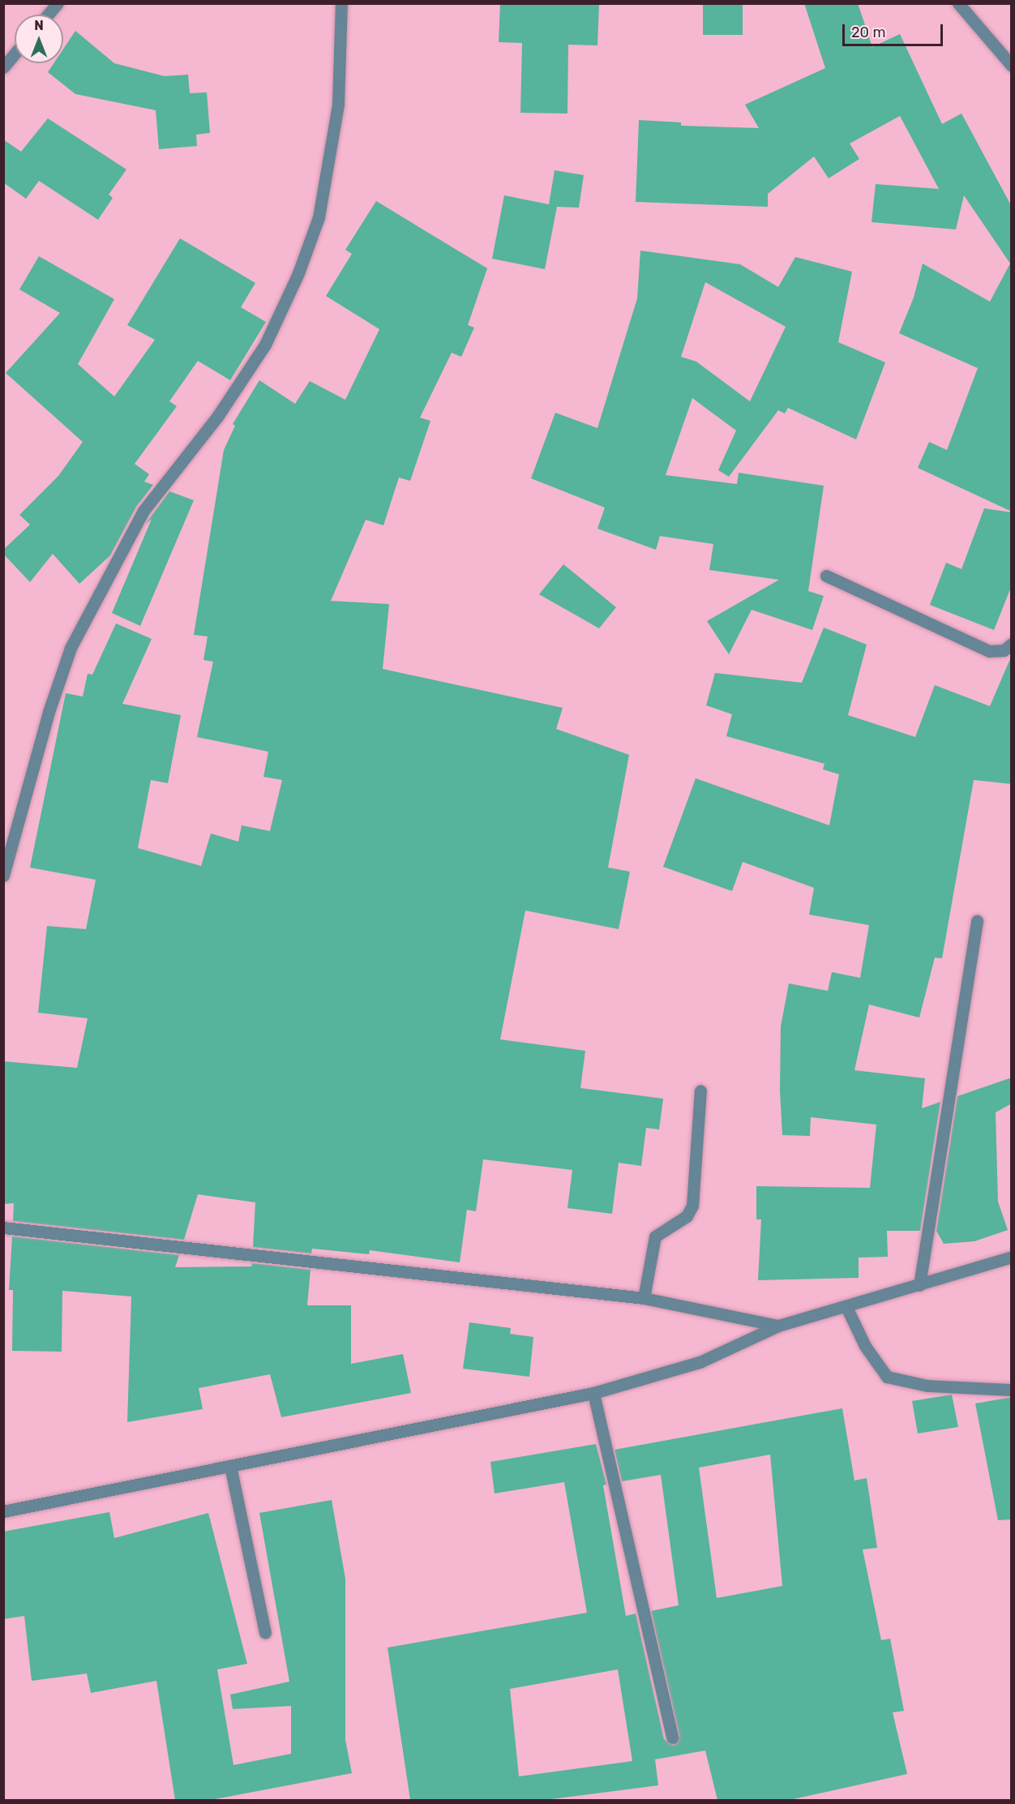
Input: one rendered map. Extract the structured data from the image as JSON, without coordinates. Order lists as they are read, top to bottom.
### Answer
{
  "scale_bar": "20 m",
  "north": "top"
}
